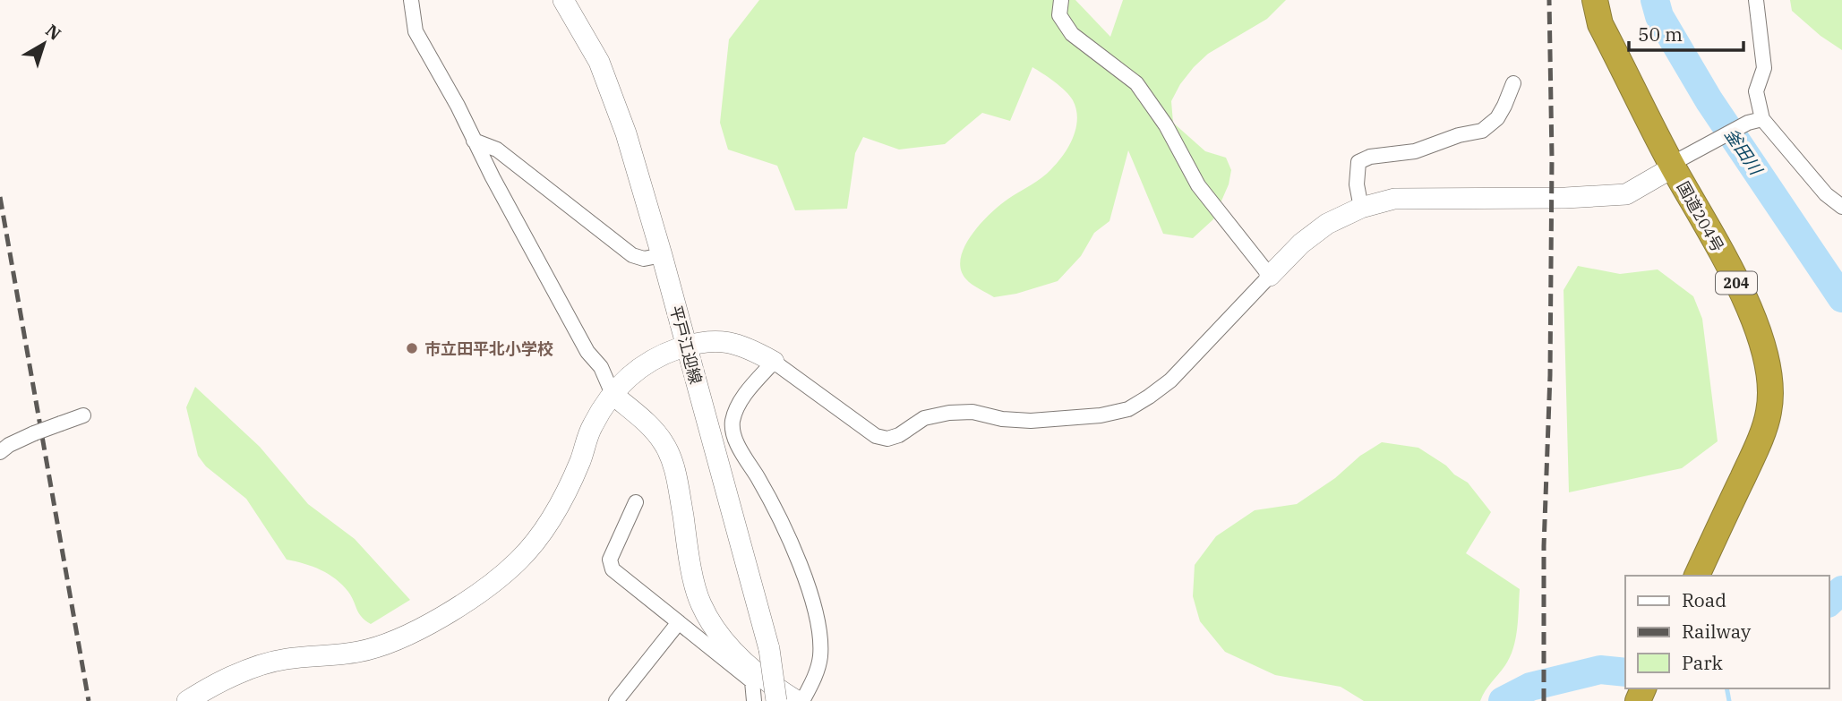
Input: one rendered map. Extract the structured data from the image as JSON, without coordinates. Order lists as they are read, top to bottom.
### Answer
{
  "streets": {
    "highway": ["国道204号", "204"],
    "street": ["平戸江迎線"]
  },
  "water": ["釜田川"],
  "places": ["市立田平北小学校"],
  "legend": ["Road", "Railway", "Park"],
  "scale_bar": "50 m",
  "north": "top right"
}
